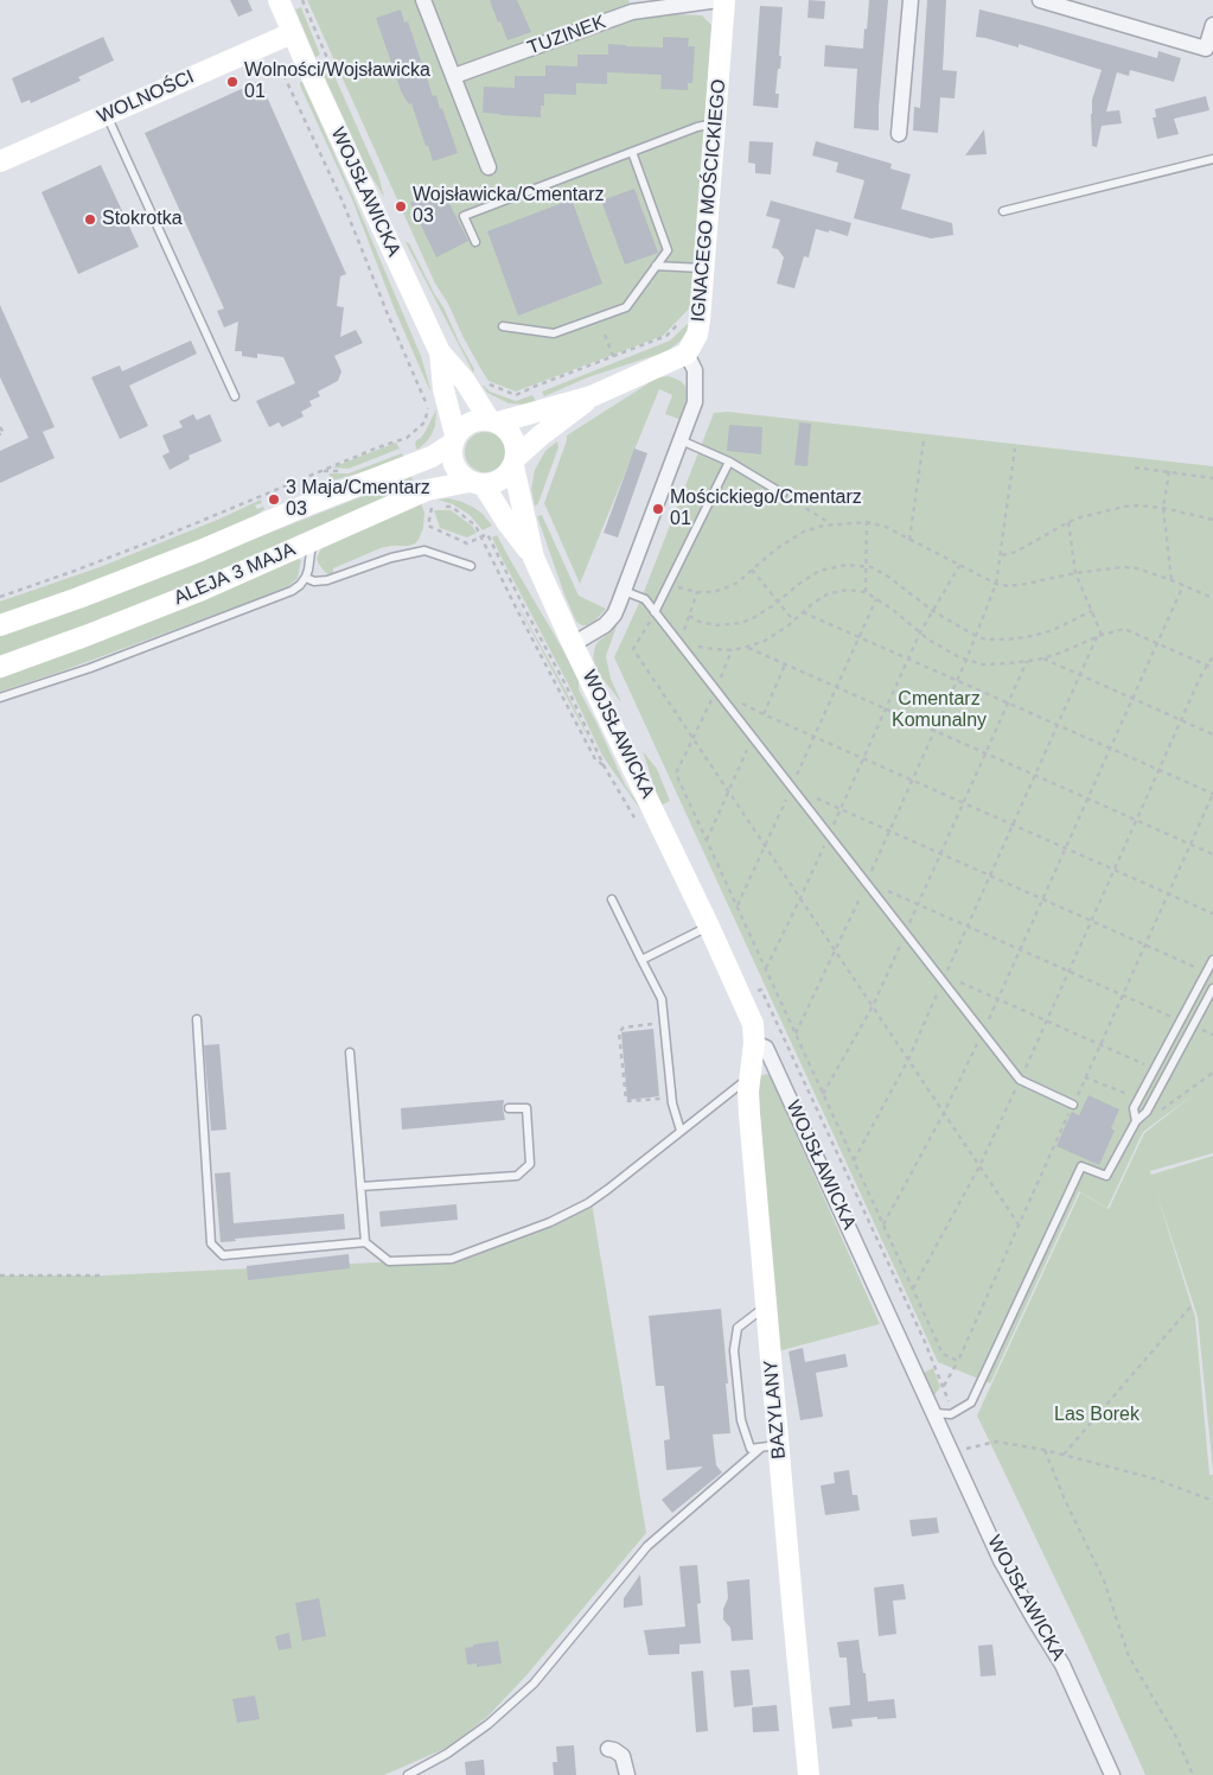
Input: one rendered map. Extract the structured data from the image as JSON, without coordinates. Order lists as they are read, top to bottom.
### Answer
{
  "streets": {
    "street": [
      "TUZINEK",
      "WOLNOŚCI",
      "WOJSŁAWICKA",
      "IGNACEGO MOŚCICKIEGO",
      "ALEJA 3 MAJA",
      "BAZYLANY"
    ]
  },
  "crossings": [
    ["WOLNOŚCI", "WOJSŁAWICKA"],
    ["WOJSŁAWICKA", "ALEJA 3 MAJA"],
    ["WOJSŁAWICKA", "BAZYLANY"]
  ],
  "parks": ["Cmentarz Komunalny", "Las Borek"],
  "places": [
    "Wolności/Wojsławicka 01",
    "Wojsławicka/Cmentarz 03",
    "Stokrotka",
    "3 Maja/Cmentarz 03",
    "Mościckiego/Cmentarz 01"
  ]
}
